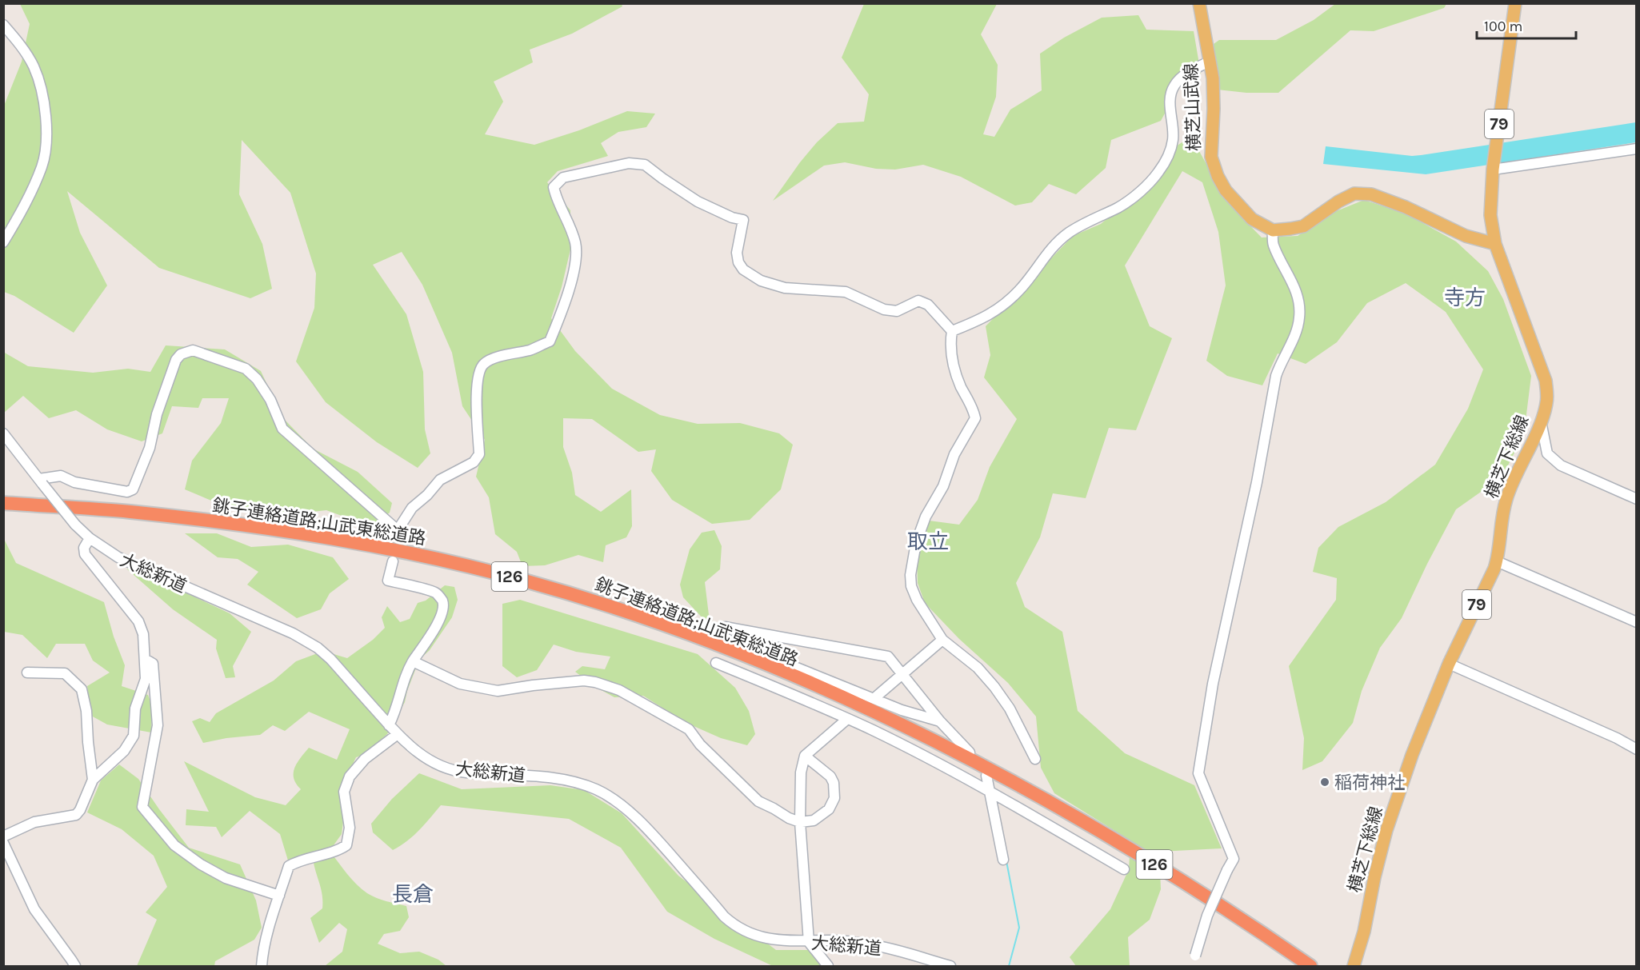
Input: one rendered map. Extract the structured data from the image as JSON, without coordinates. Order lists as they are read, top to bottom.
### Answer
{
  "streets": {
    "highway": ["銚子連絡道路;山武東総道路", "126"],
    "main road": ["横芝山武線", "79", "横芝下総線"],
    "street": ["大総新道"]
  },
  "districts": ["寺方", "取立", "長倉"],
  "places": ["稲荷神社"],
  "scale_bar": "100 m"
}
